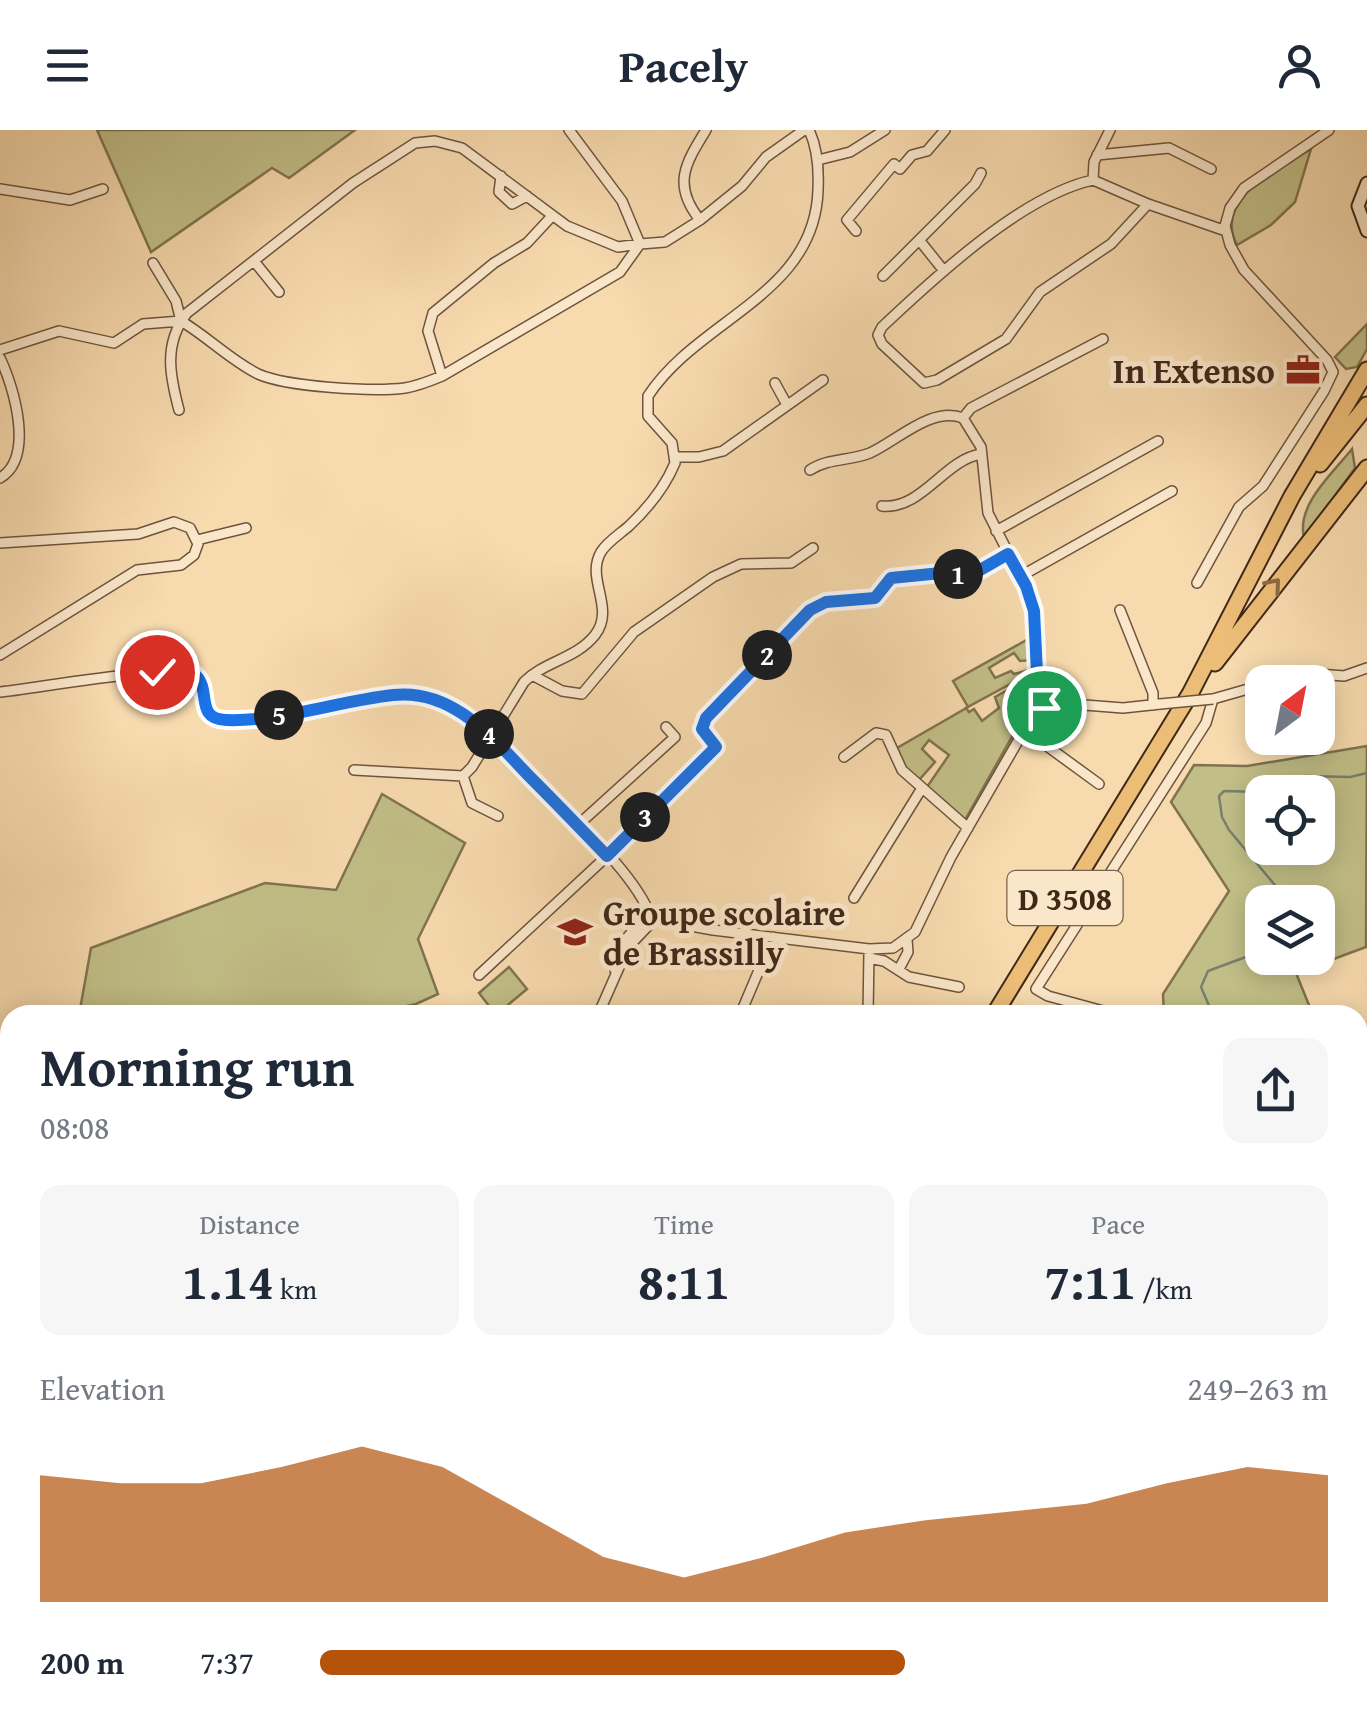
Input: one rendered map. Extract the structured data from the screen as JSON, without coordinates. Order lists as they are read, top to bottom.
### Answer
{
  "streets": {
    "highway": ["D 3508"]
  },
  "places": {
    "office": ["In Extenso"],
    "school or university": ["Groupe scolaire de Brassilly"]
  },
  "north": "top right",
  "page": {
    "header": "Pacely",
    "pins": [
      "1",
      "2",
      "5",
      "4",
      "3"
    ],
    "heading": ["Morning run", "08:08"],
    "stats": [
      ["Distance", "1.14 km"],
      ["Time", "8:11"],
      ["Pace", "7:11 /km"]
    ],
    "chart": ["Elevation", "249–263 m"],
    "list": [
      {
        "name": "200 m",
        "note": "7:37"
      }
    ]
  }
}
